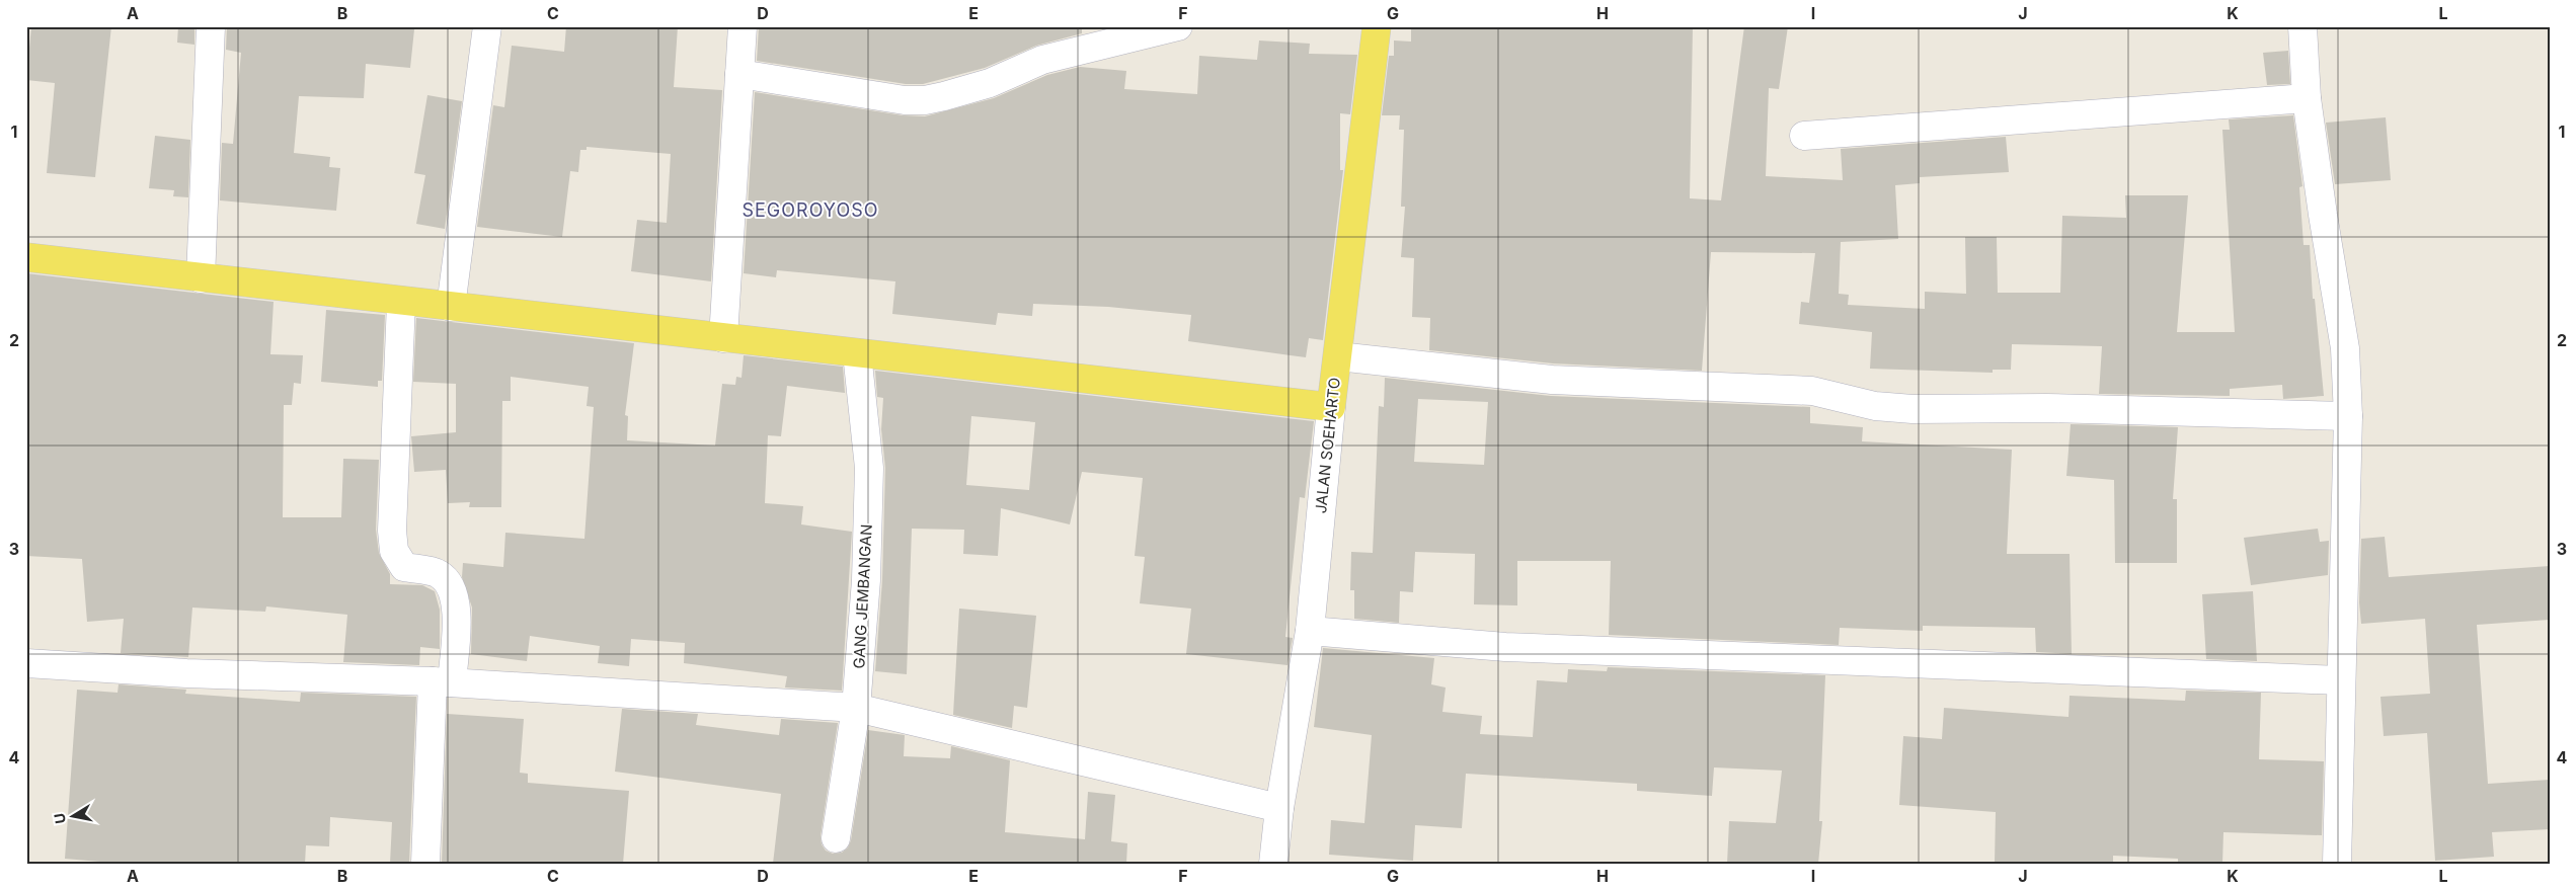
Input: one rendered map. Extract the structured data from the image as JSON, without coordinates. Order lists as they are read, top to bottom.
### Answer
{
  "streets": {
    "main road": ["JALAN SOEHARTO"],
    "street": ["GANG JEMBANGAN"]
  },
  "districts": ["SEGOROYOSO"],
  "north": "left",
  "grid": {
    "columns": [
      "A",
      "B",
      "C",
      "D",
      "E",
      "F",
      "G",
      "H",
      "I",
      "J",
      "K",
      "L"
    ],
    "rows": [
      "1",
      "2",
      "3",
      "4"
    ]
  }
}
